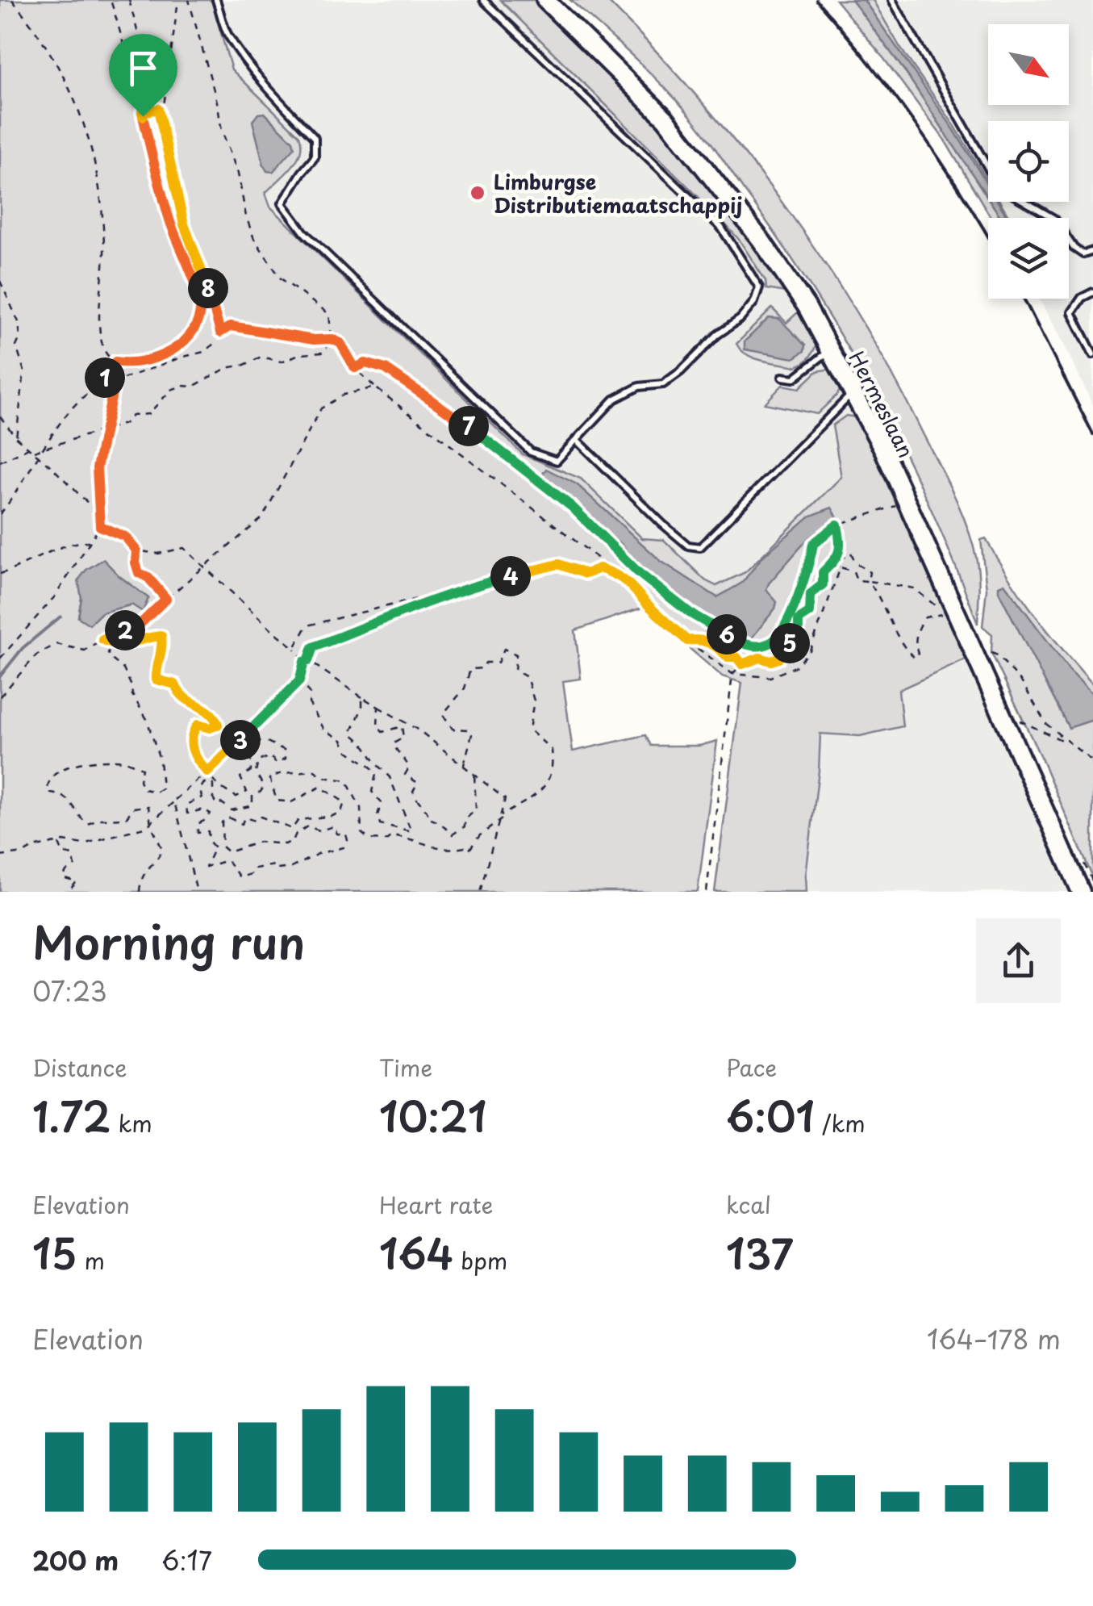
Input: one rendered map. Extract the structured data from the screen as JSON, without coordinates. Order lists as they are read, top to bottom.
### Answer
{
  "streets": {
    "street": ["Hermeslaan"]
  },
  "places": ["Limburgse Distributiemaatschappij"],
  "north": "bottom right",
  "page": {
    "pins": [
      "8",
      "1",
      "7",
      "4",
      "2",
      "6",
      "5",
      "3"
    ],
    "heading": ["Morning run", "07:23"],
    "stats": [
      ["Distance", "1.72 km"],
      ["Time", "10:21"],
      ["Pace", "6:01 /km"],
      ["Elevation", "15 m"],
      ["Heart rate", "164 bpm"],
      ["kcal", "137"]
    ],
    "chart": ["Elevation", "164–178 m"],
    "list": [
      {
        "name": "200 m",
        "note": "6:17"
      }
    ]
  }
}
